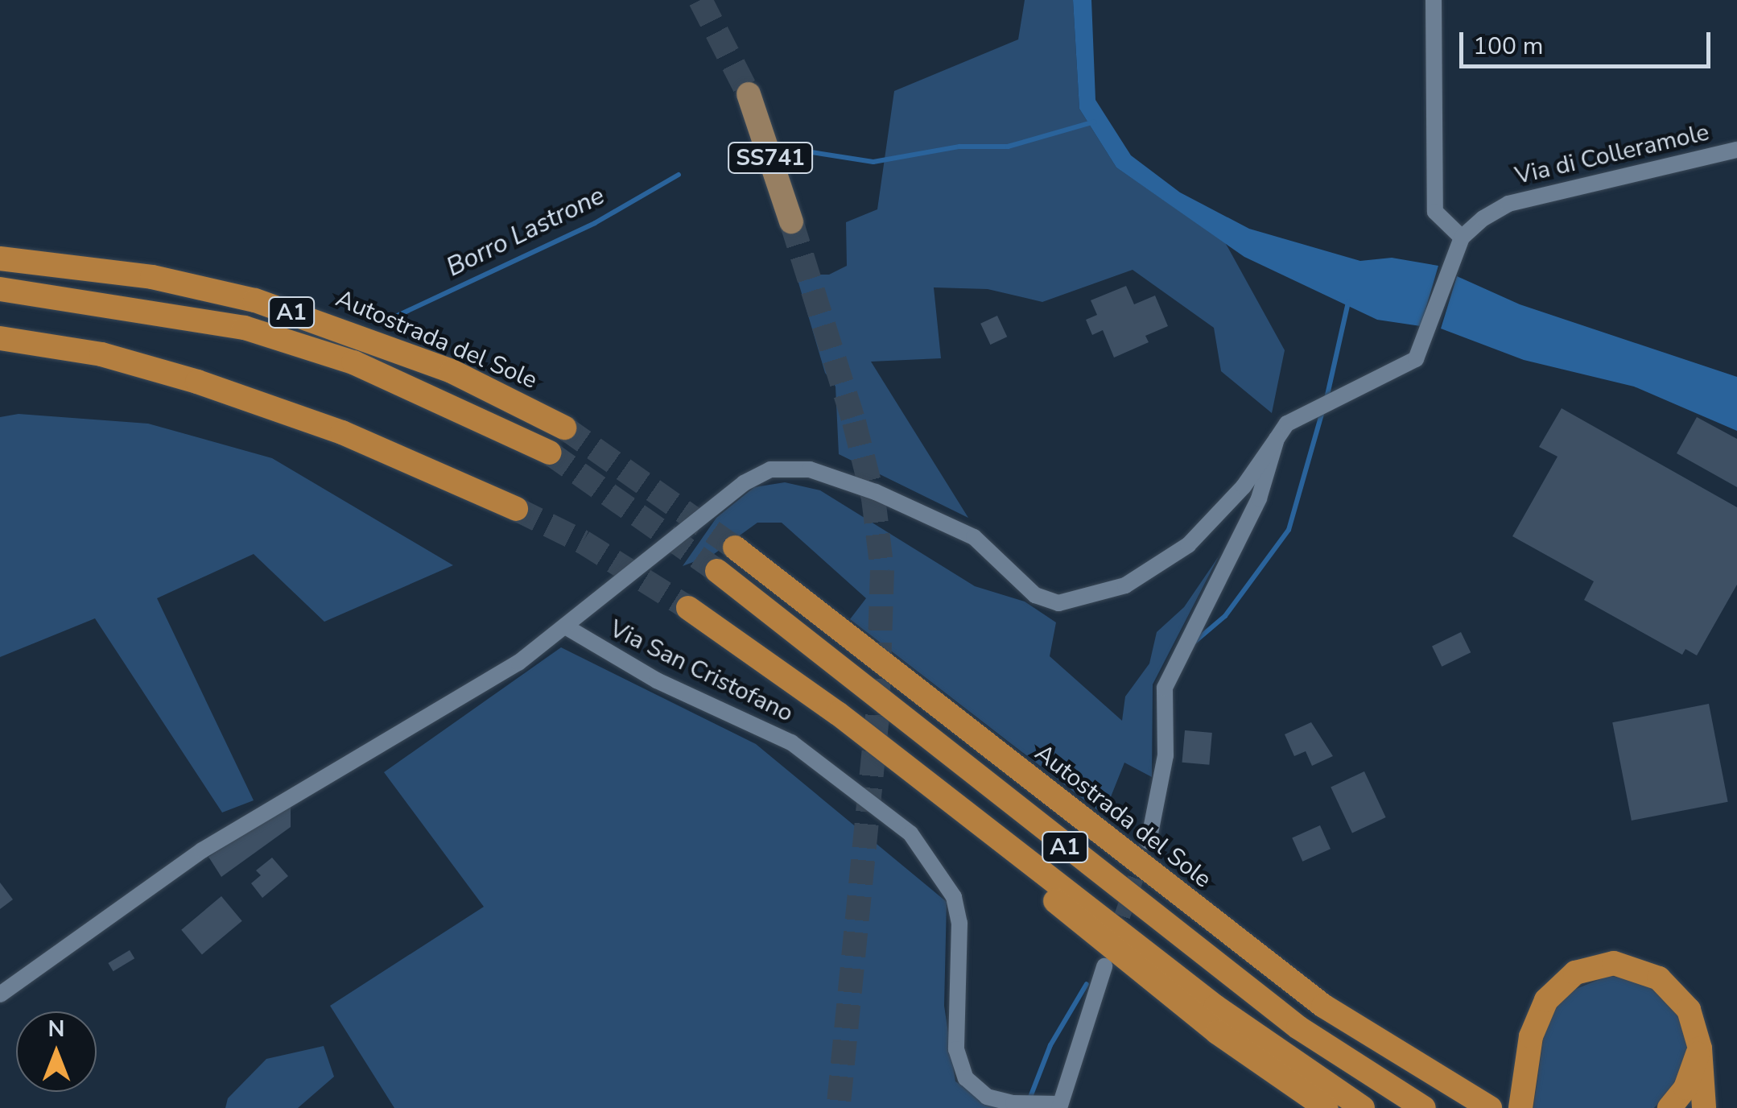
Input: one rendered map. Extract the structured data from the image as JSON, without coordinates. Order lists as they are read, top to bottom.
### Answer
{
  "streets": {
    "highway": ["A1", "Autostrada del Sole"],
    "main road": ["SS741"],
    "street": ["Via di Colleramole", "Via San Cristofano"]
  },
  "water": ["Borro Lastrone"],
  "scale_bar": "100 m",
  "north": "top"
}
